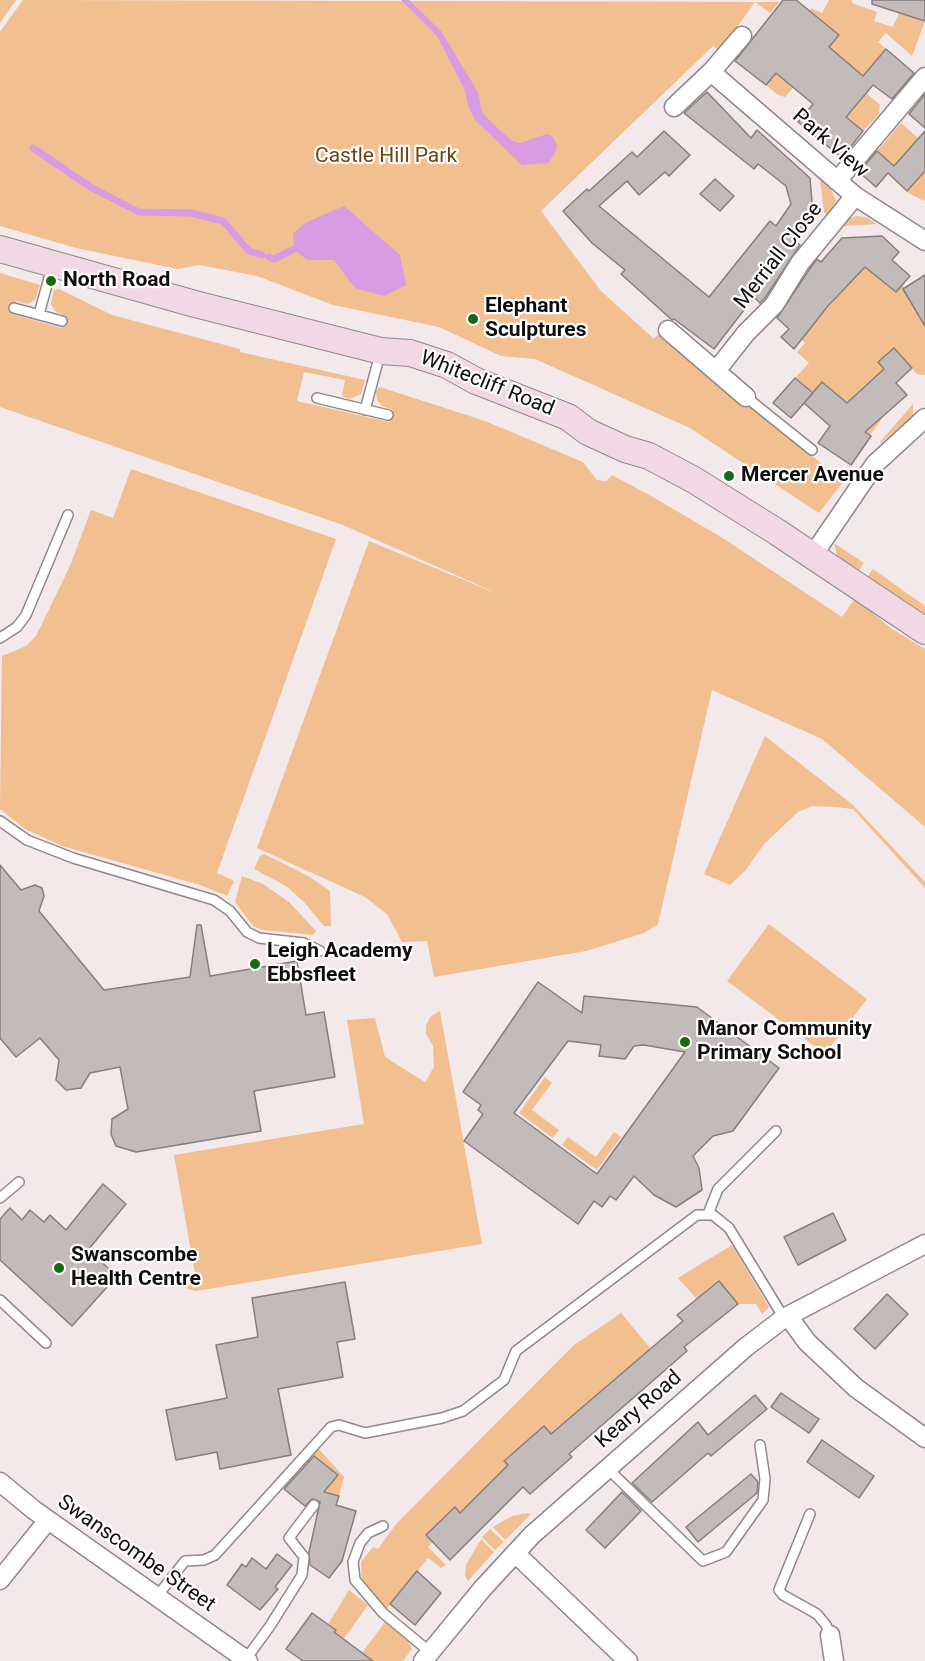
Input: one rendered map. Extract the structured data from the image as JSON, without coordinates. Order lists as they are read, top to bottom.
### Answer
{
  "streets": {
    "street": [
      "Park View",
      "Merriall Close",
      "Whitecliff Road",
      "Keary Road",
      "Swanscombe Street"
    ]
  },
  "crossings": [
    ["Park View", "Merriall Close"]
  ],
  "parks": ["Castle Hill Park"],
  "places": [
    "North Road",
    "Elephant Sculptures",
    "Mercer Avenue",
    "Leigh Academy Ebbsfleet",
    "Manor Community Primary School",
    "Swanscombe Health Centre"
  ]
}
